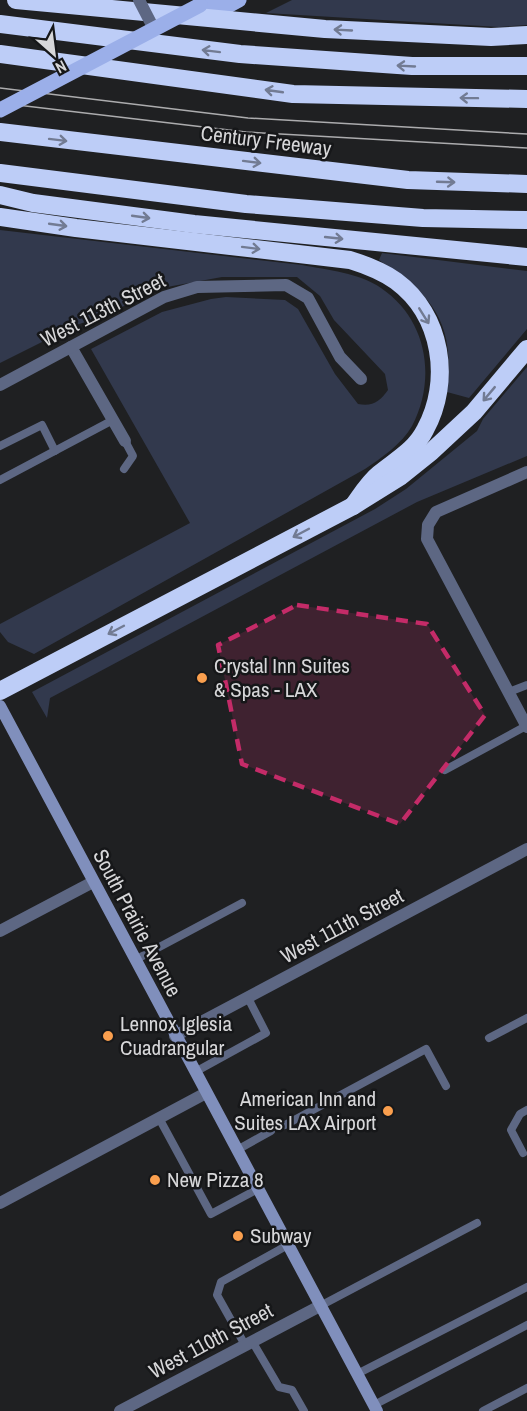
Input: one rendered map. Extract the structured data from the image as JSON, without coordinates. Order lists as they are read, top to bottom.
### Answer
{
  "streets": {
    "highway": ["Century Freeway"],
    "main road": ["South Prairie Avenue"],
    "street": ["West 113th Street", "West 111th Street", "West 110th Street"]
  },
  "crossings": [
    ["South Prairie Avenue", "West 111th Street"],
    ["South Prairie Avenue", "West 110th Street"]
  ],
  "places": [
    "Crystal Inn Suites & Spas - LAX",
    "Lennox Iglesia Cuadrangular",
    "American Inn and Suites LAX Airport",
    "New Pizza 8",
    "Subway"
  ],
  "north": "bottom right"
}
